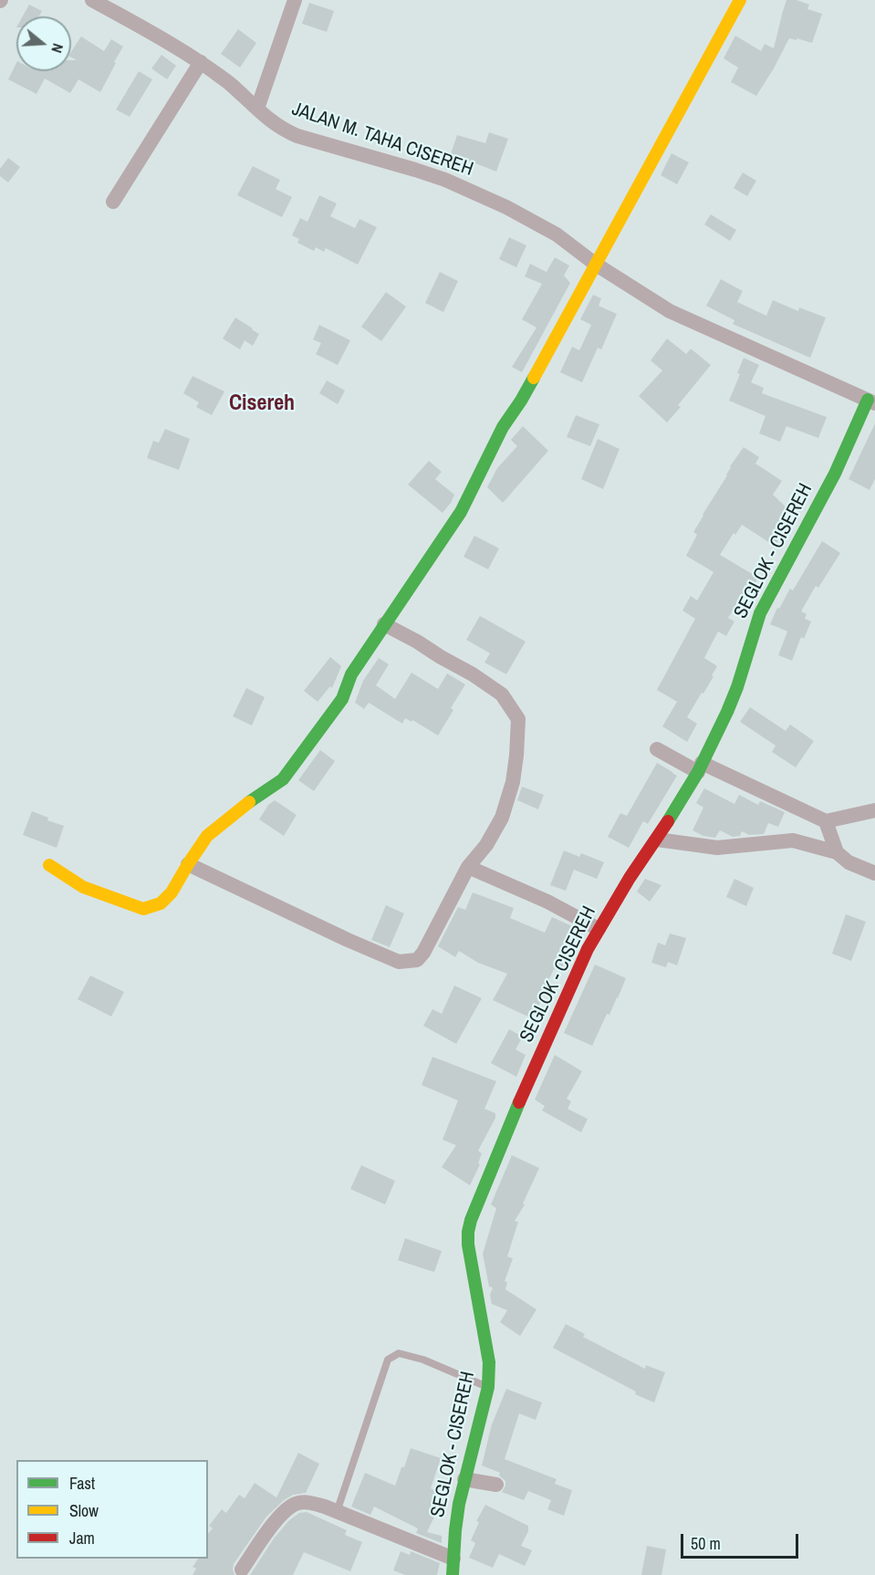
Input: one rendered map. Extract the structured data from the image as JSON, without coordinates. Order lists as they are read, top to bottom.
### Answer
{
  "streets": {
    "street": ["JALAN M. TAHA CISEREH", "SEGLOK - CISEREH"]
  },
  "crossings": [
    ["JALAN M. TAHA CISEREH", "SEGLOK - CISEREH"]
  ],
  "districts": ["Cisereh"],
  "legend": ["Fast", "Slow", "Jam"],
  "scale_bar": "50 m",
  "north": "right"
}
